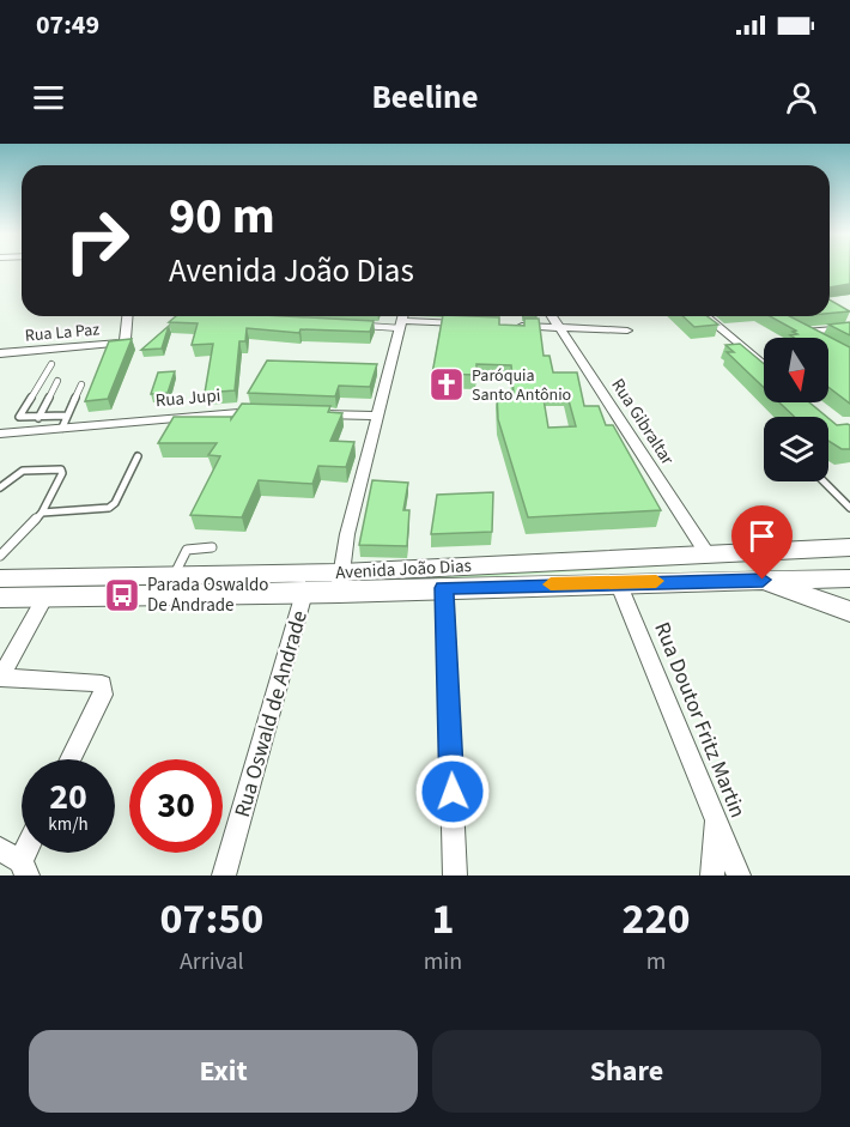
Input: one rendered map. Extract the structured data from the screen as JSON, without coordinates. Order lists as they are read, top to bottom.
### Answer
{
  "streets": {
    "main road": ["Avenida João Dias"],
    "street": [
      "Rua La Paz",
      "Rua Jupi",
      "Rua Gibraltar",
      "Rua Oswald de Andrade",
      "Rua Doutor Fritz Martin"
    ]
  },
  "crossings": [
    ["Rua Gibraltar", "Avenida João Dias"],
    ["Avenida João Dias", "Rua Oswald de Andrade"],
    ["Avenida João Dias", "Rua Doutor Fritz Martin"]
  ],
  "places": {
    "church": ["Paróquia Santo Antônio"],
    "bus stop": ["Parada Oswaldo De Andrade"]
  },
  "north": "bottom",
  "page": {
    "status": "07:49",
    "header": "Beeline",
    "turn": ["90 m", "Avenida João Dias"],
    "speed": "20 km/h",
    "limit": "30",
    "eta": [
      "07:50",
      "Arrival",
      "1",
      "min",
      "220",
      "m"
    ],
    "buttons": ["Exit", "Share"]
  }
}
